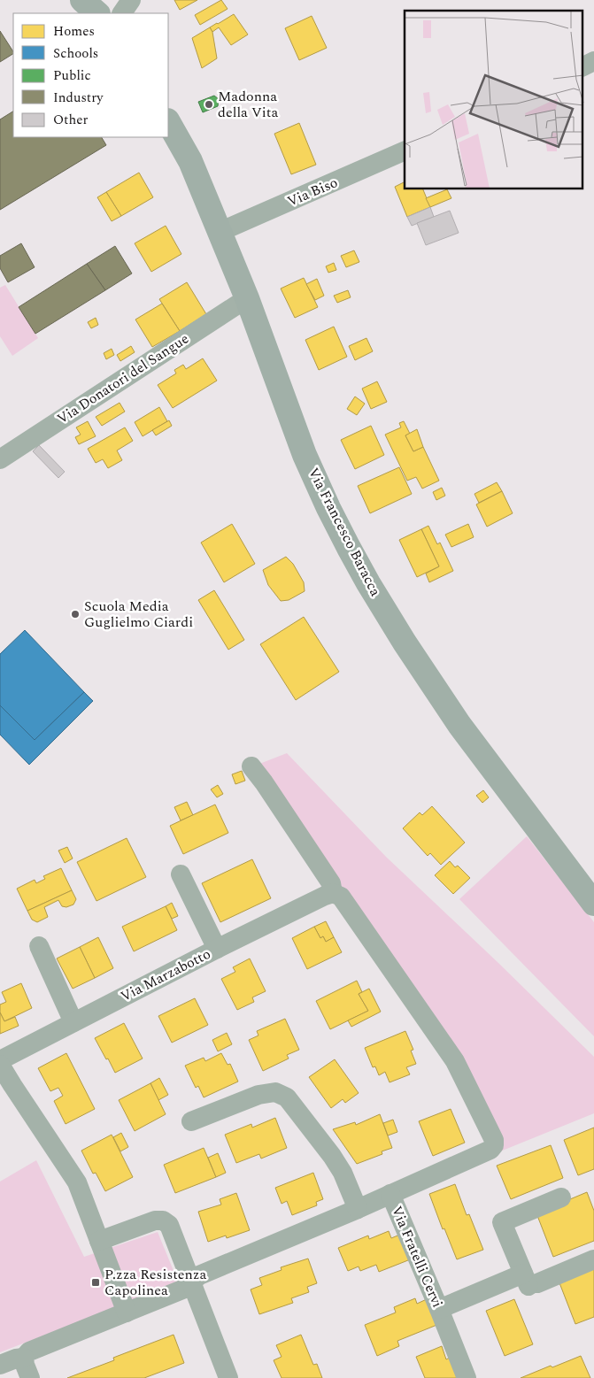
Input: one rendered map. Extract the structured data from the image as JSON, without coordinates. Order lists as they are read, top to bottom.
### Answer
{
  "streets": {
    "street": [
      "Via Biso",
      "Via Donatori del Sangue",
      "Via Francesco Baracca",
      "Via Marzabotto",
      "Via Fratelli Cervi"
    ]
  },
  "crossings": [
    ["Via Biso", "Via Francesco Baracca"],
    ["Via Donatori del Sangue", "Via Francesco Baracca"],
    ["Via Marzabotto", "Via Fratelli Cervi"]
  ],
  "places": {
    "other": ["Madonna della Vita", "Scuola Media Guglielmo Ciardi"],
    "transit": ["P.zza Resistenza Capolinea"]
  },
  "legend": [
    "Homes",
    "Schools",
    "Public",
    "Industry",
    "Other"
  ]
}
